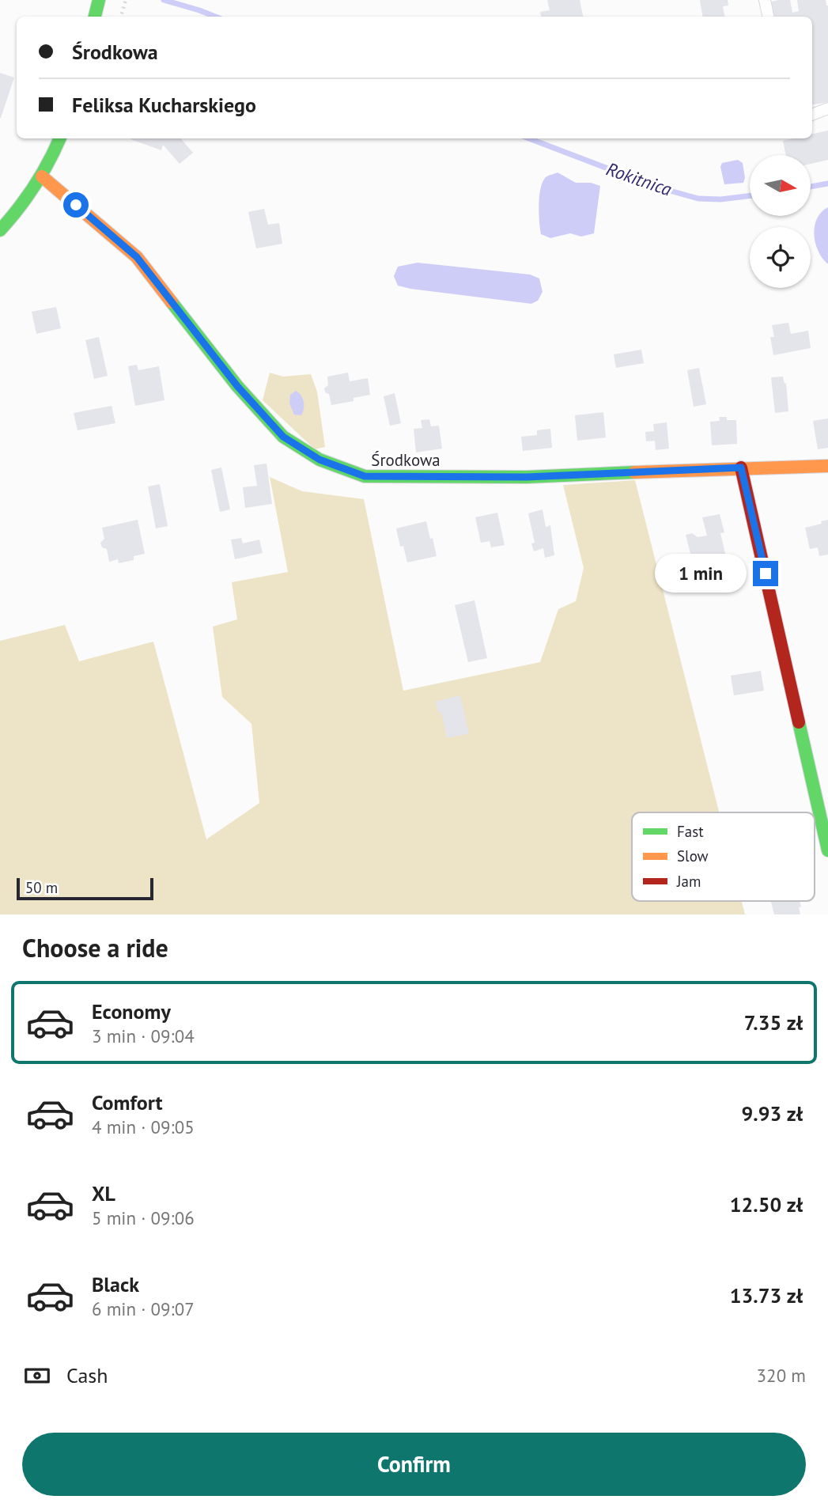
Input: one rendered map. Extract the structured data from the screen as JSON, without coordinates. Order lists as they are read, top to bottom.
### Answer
{
  "streets": {
    "street": ["Środkowa"]
  },
  "water": ["Rokitnica"],
  "legend": ["Fast", "Slow", "Jam"],
  "scale_bar": "50 m",
  "north": "right",
  "page": {
    "banner": ["Środkowa", "Feliksa Kucharskiego"],
    "bubble": "1 min",
    "scale": "50 m",
    "heading": "Choose a ride",
    "list": [
      {
        "name": "Economy",
        "note": "3 min · 09:04",
        "value": "7.35 zł"
      },
      {
        "name": "Comfort",
        "note": "4 min · 09:05",
        "value": "9.93 zł"
      },
      {
        "name": "XL",
        "note": "5 min · 09:06",
        "value": "12.50 zł"
      },
      {
        "name": "Black",
        "note": "6 min · 09:07",
        "value": "13.73 zł"
      }
    ],
    "pay": ["Cash", "320 m"],
    "buttons": "Confirm"
  }
}
